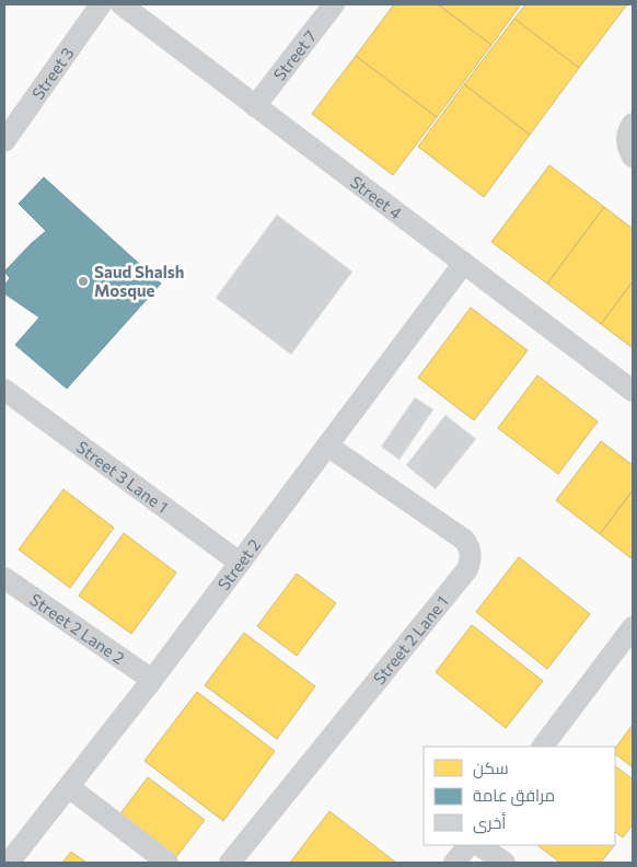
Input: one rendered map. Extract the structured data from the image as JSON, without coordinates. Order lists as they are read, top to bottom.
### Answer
{
  "streets": {
    "street": [
      "Street 7",
      "Street 3",
      "Street 4",
      "Street 3 Lane 1",
      "Street 2",
      "Street 2 Lane 2",
      "Street 2 Lane 1"
    ]
  },
  "crossings": [
    ["Street 7", "Street 4"],
    ["Street 4", "Street 2"],
    ["Street 3 Lane 1", "Street 2"],
    ["Street 2", "Street 2 Lane 2"],
    ["Street 2", "Street 2 Lane 1"]
  ],
  "places": ["Saud Shalsh Mosque"],
  "legend": ["سكن", "مرافق عامة", "أخرى"]
}
